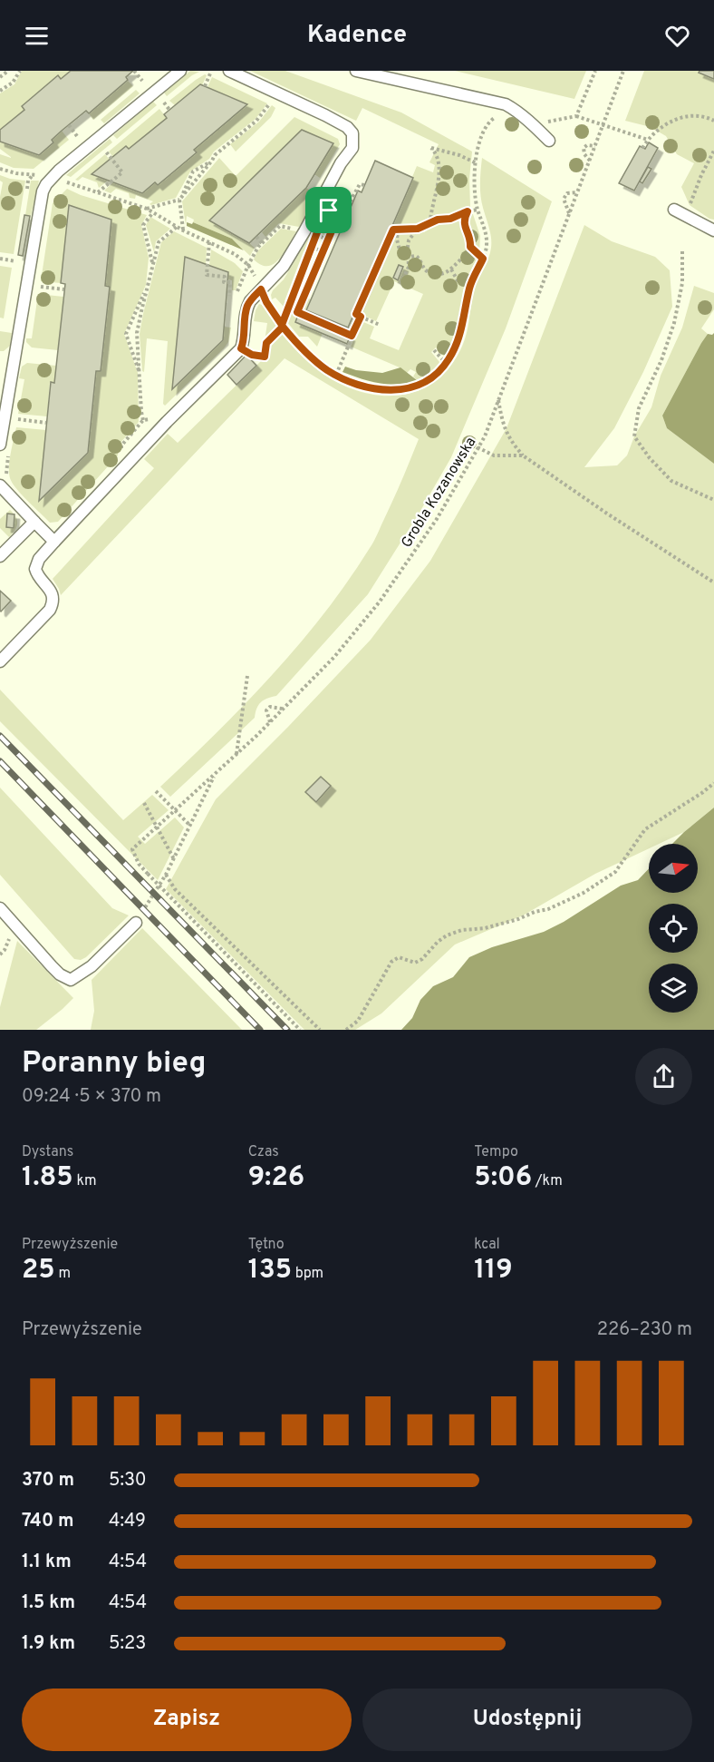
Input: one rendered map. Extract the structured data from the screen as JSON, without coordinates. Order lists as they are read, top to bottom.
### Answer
{
  "streets": {
    "path": ["Grobla Kozanowska"]
  },
  "north": "right",
  "page": {
    "header": "Kadence",
    "heading": ["Poranny bieg", "09:24 · 5 × 370 m"],
    "stats": [
      ["Dystans", "1.85 km"],
      ["Czas", "9:26"],
      ["Tempo", "5:06 /km"],
      ["Przewyższenie", "25 m"],
      ["Tętno", "135 bpm"],
      ["kcal", "119"]
    ],
    "chart": ["Przewyższenie", "226–230 m"],
    "list": [
      {
        "name": "370 m",
        "note": "5:30"
      },
      {
        "name": "740 m",
        "note": "4:49"
      },
      {
        "name": "1.1 km",
        "note": "4:54"
      },
      {
        "name": "1.5 km",
        "note": "4:54"
      },
      {
        "name": "1.9 km",
        "note": "5:23"
      }
    ],
    "buttons": ["Zapisz", "Udostępnij"]
  }
}
